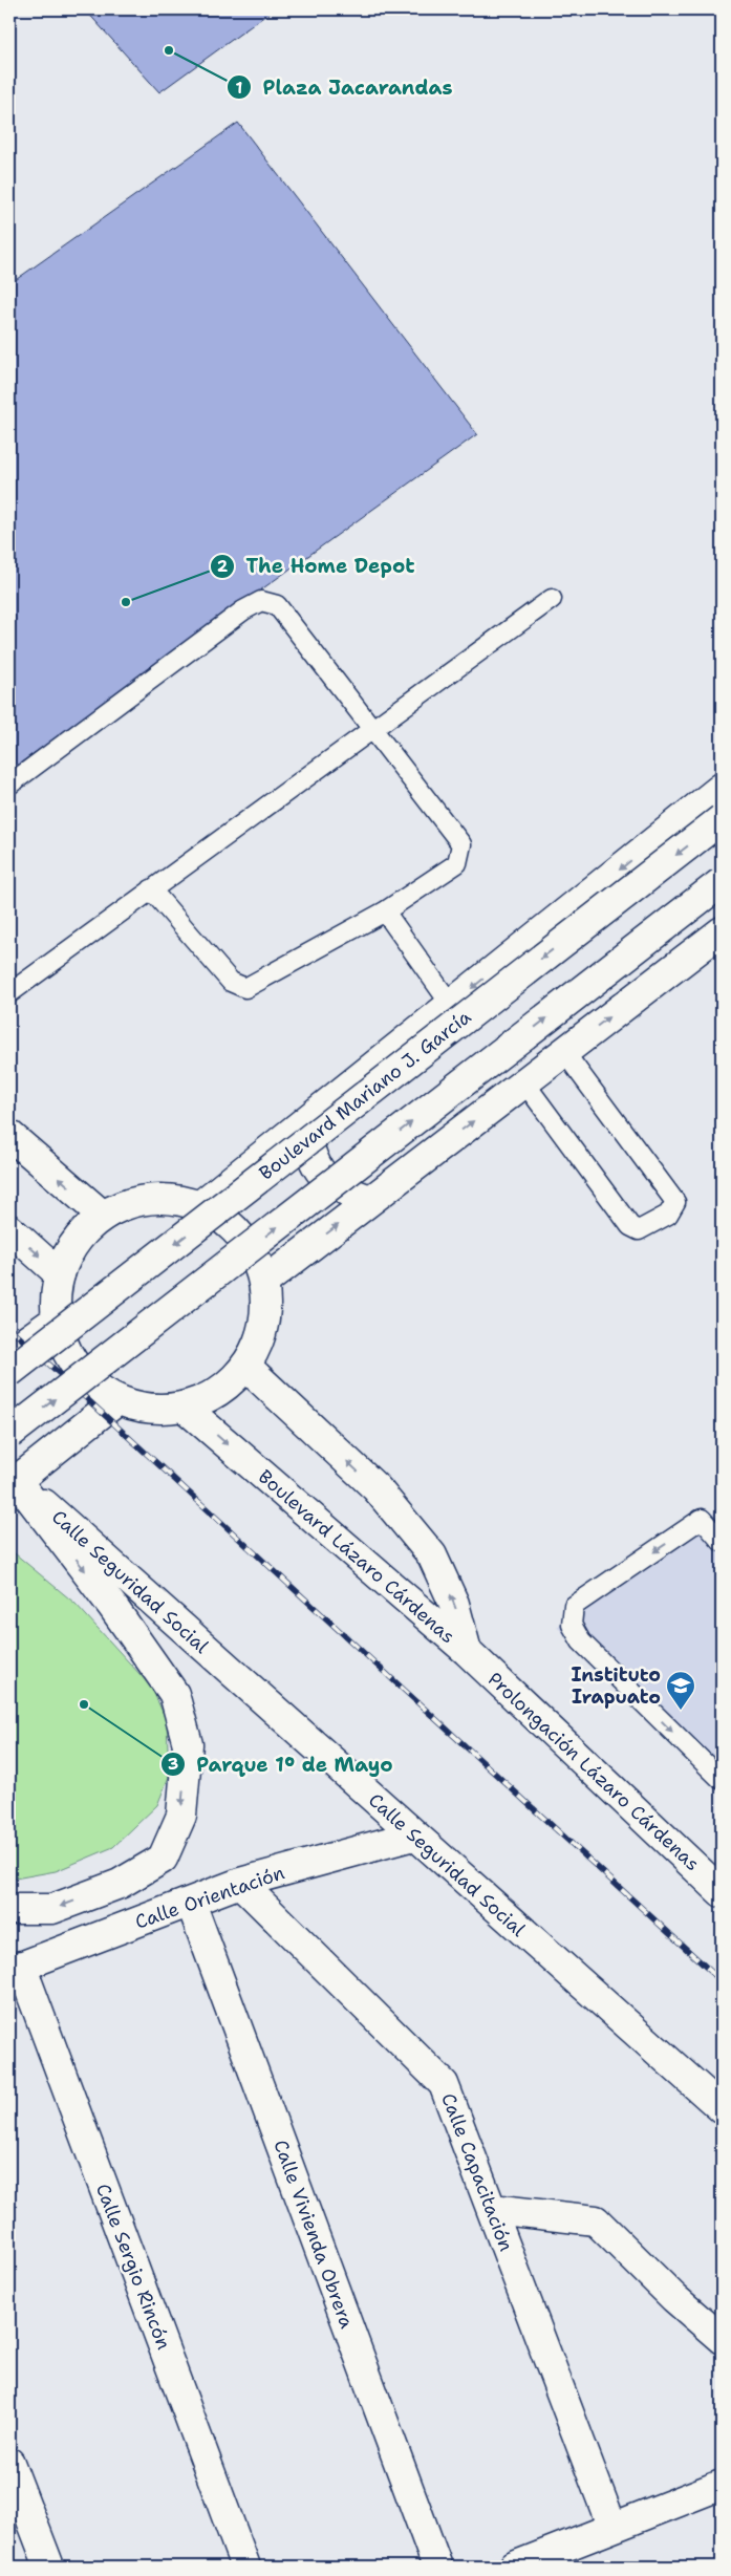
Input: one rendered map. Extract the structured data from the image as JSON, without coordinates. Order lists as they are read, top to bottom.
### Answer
{
  "streets": {
    "street": [
      "Boulevard Mariano J. García",
      "Boulevard Lázaro Cárdenas",
      "Calle Seguridad Social",
      "Prolongación Lázaro Cárdenas",
      "Calle Orientación",
      "Calle Capacitación",
      "Calle Vivienda Obrera",
      "Calle Sergio Rincón"
    ]
  },
  "crossings": [
    ["Boulevard Lázaro Cárdenas", "Prolongación Lázaro Cárdenas"],
    ["Calle Seguridad Social", "Calle Orientación"],
    ["Calle Orientación", "Calle Capacitación"],
    ["Calle Orientación", "Calle Vivienda Obrera"],
    ["Calle Orientación", "Calle Sergio Rincón"]
  ],
  "places": {
    "other": ["Plaza Jacarandas", "The Home Depot", "Parque 1º de Mayo"],
    "school or university": ["Instituto Irapuato"]
  }
}
